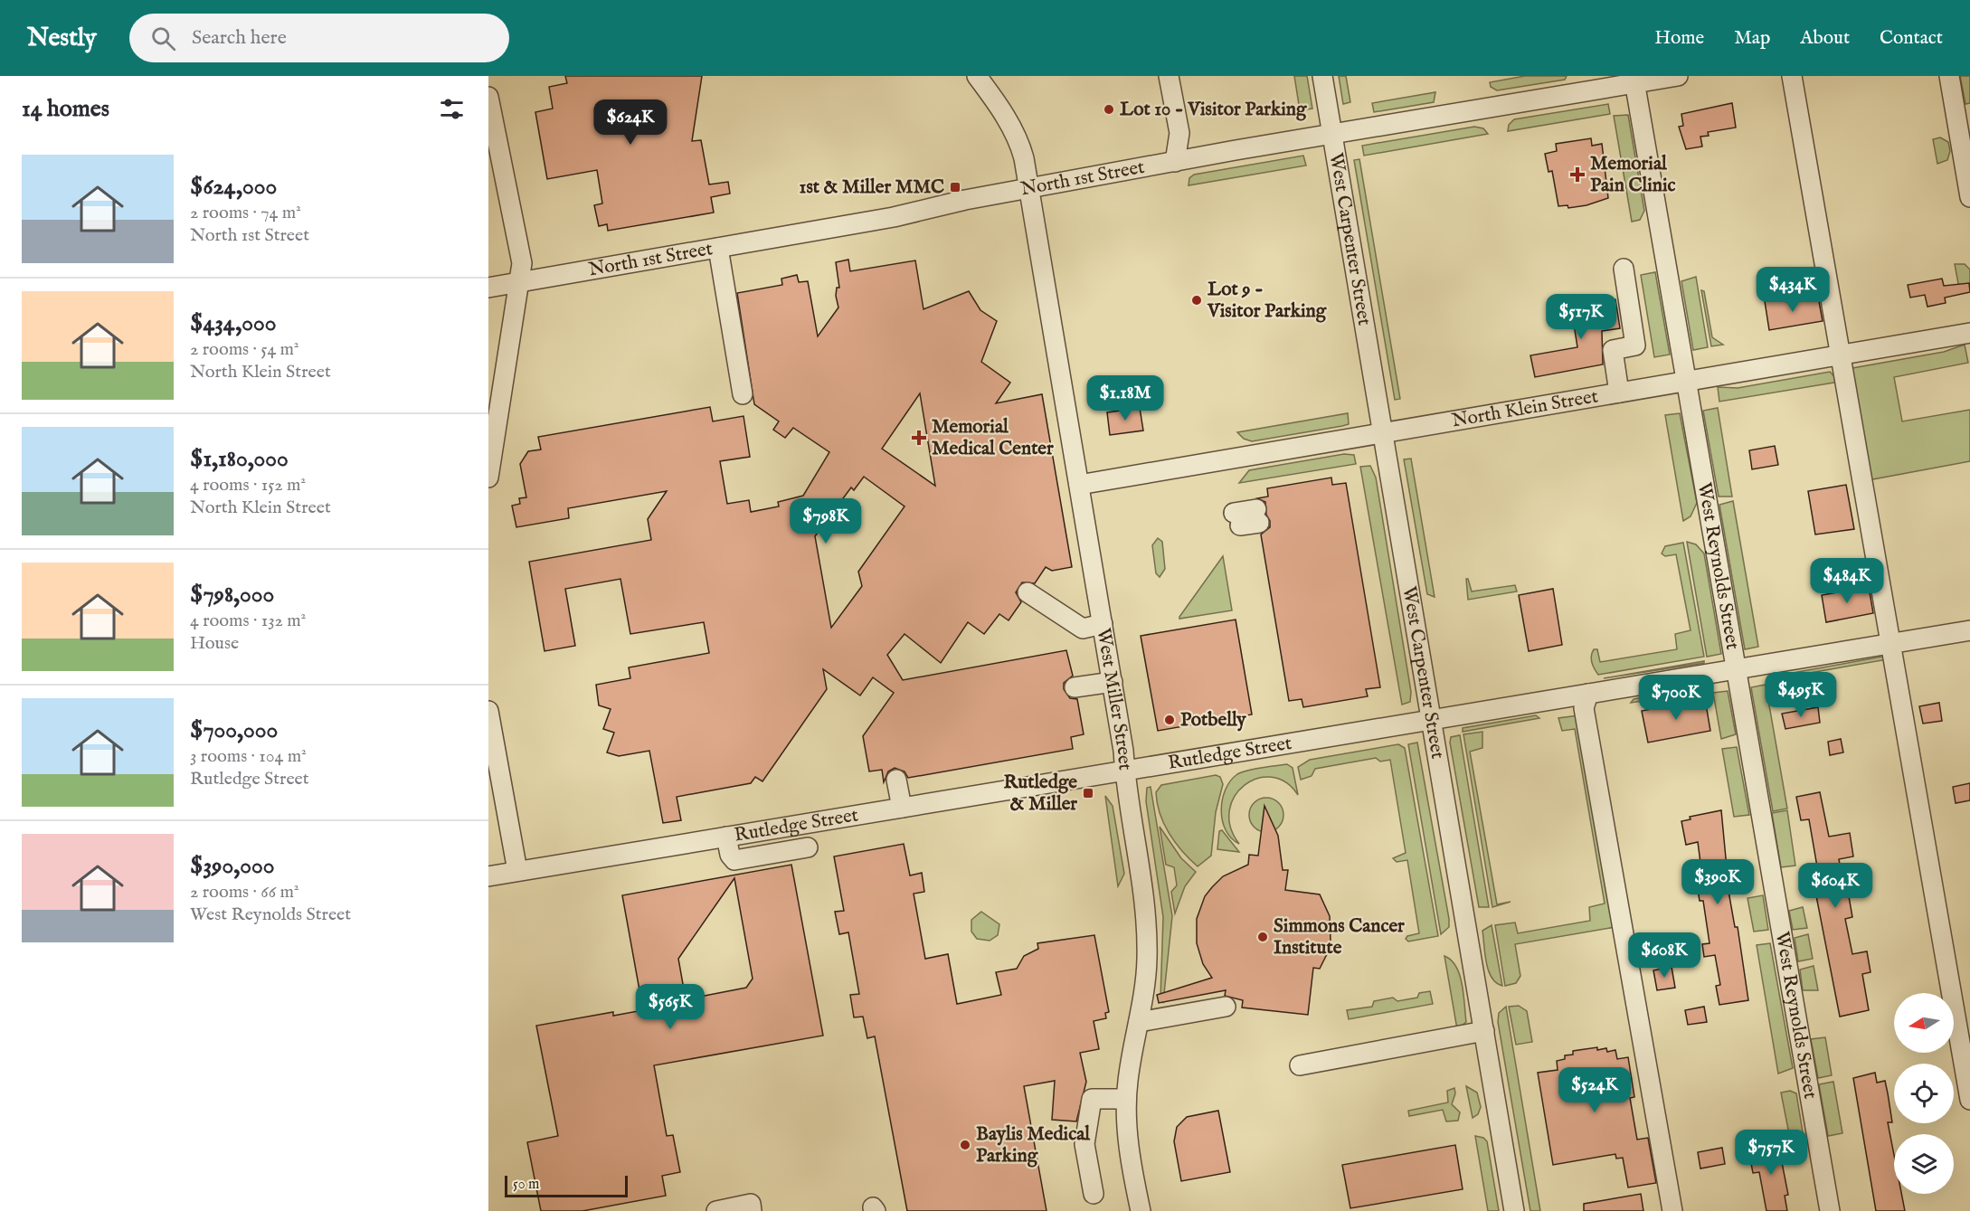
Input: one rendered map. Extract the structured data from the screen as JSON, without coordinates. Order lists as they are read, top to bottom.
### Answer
{
  "streets": {
    "street": [
      "North 1st Street",
      "West Carpenter Street",
      "North Klein Street",
      "West Reynolds Street",
      "West Miller Street",
      "Rutledge Street"
    ]
  },
  "crossings": [
    ["North 1st Street", "West Carpenter Street"],
    ["North 1st Street", "West Reynolds Street"],
    ["North 1st Street", "West Miller Street"],
    ["West Carpenter Street", "North Klein Street"],
    ["West Carpenter Street", "Rutledge Street"],
    ["North Klein Street", "West Reynolds Street"],
    ["North Klein Street", "West Miller Street"],
    ["West Reynolds Street", "Rutledge Street"],
    ["West Miller Street", "Rutledge Street"]
  ],
  "places": {
    "other": [
      "Lot 10 - Visitor Parking",
      "Lot 9 - Visitor Parking",
      "Potbelly",
      "Simmons Cancer Institute",
      "Baylis Medical Parking"
    ],
    "health": ["Memorial Pain Clinic", "Memorial Medical Center"],
    "transit": ["1st & Miller MMC", "Rutledge & Miller"]
  },
  "scale_bar": "50 m",
  "north": "left",
  "page": {
    "header": "Nestly",
    "search": "Search here",
    "nav": [
      "Home",
      "Map",
      "About",
      "Contact"
    ],
    "heading": "14 homes",
    "price": [
      "$624K",
      "$434K",
      "$517K",
      "$1.18M",
      "$798K",
      "$484K",
      "$495K",
      "$700K",
      "$390K",
      "$604K",
      "$608K",
      "$565K",
      "$524K",
      "$757K"
    ],
    "list": [
      {
        "name": "$624,000",
        "note": "2 rooms · 74 m² · North 1st Street"
      },
      {
        "name": "$434,000",
        "note": "2 rooms · 54 m² · North Klein Street"
      },
      {
        "name": "$1,180,000",
        "note": "4 rooms · 152 m² · North Klein Street"
      },
      {
        "name": "$798,000",
        "note": "4 rooms · 132 m² · House"
      },
      {
        "name": "$700,000",
        "note": "3 rooms · 104 m² · Rutledge Street"
      },
      {
        "name": "$390,000",
        "note": "2 rooms · 66 m² · West Reynolds Street"
      }
    ],
    "scale": "50 m"
  }
}
